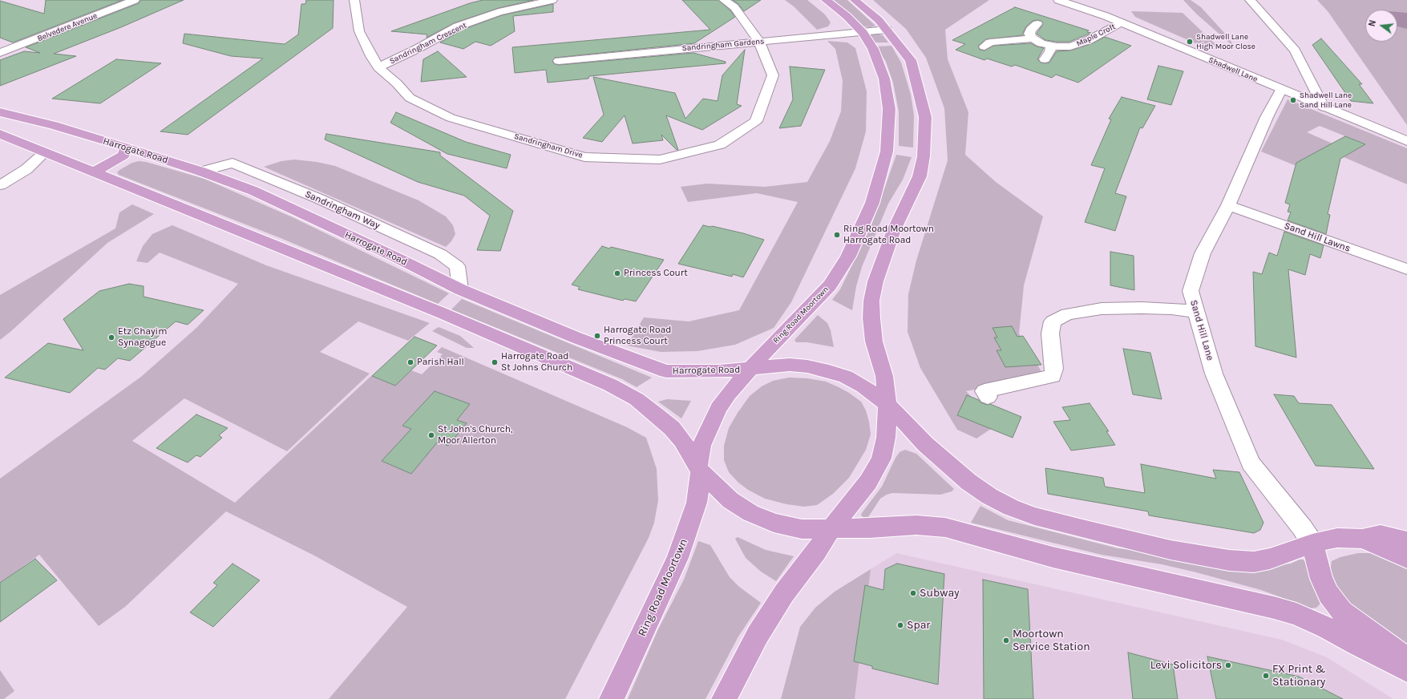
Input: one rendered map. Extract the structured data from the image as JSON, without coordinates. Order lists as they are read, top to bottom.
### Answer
{
  "streets": {
    "highway": ["Harrogate Road", "Ring Road Moortown"],
    "street": [
      "Belvedere Avenue",
      "Maple Croft",
      "Sandringham Crescent",
      "Sandringham Gardens",
      "Shadwell Lane",
      "Sandringham Drive",
      "Sandringham Way",
      "Sand Hill Lawns",
      "Sand Hill Lane"
    ]
  },
  "crossings": [
    ["Maple Croft", "Shadwell Lane"],
    ["Sandringham Crescent", "Sandringham Drive"],
    ["Sandringham Gardens", "Sandringham Drive"],
    ["Sandringham Gardens", "Ring Road Moortown"],
    ["Shadwell Lane", "Sand Hill Lane"],
    ["Harrogate Road", "Sandringham Way"],
    ["Harrogate Road", "Ring Road Moortown"],
    ["Harrogate Road", "Sand Hill Lane"],
    ["Sand Hill Lawns", "Sand Hill Lane"]
  ],
  "places": [
    "Shadwell Lane High Moor Close",
    "Shadwell Lane Sand Hill Lane",
    "Ring Road Moortown Harrogate Road",
    "Princess Court",
    "Harrogate Road Princess Court",
    "Etz Chayim Synagogue",
    "Parish Hall",
    "Harrogate Road St Johns Church",
    "St John's Church, Moor Allerton",
    "Subway",
    "Spar",
    "Moortown Service Station",
    "Levi Solicitors",
    "FX Print & Stationary"
  ],
  "north": "left"
}
